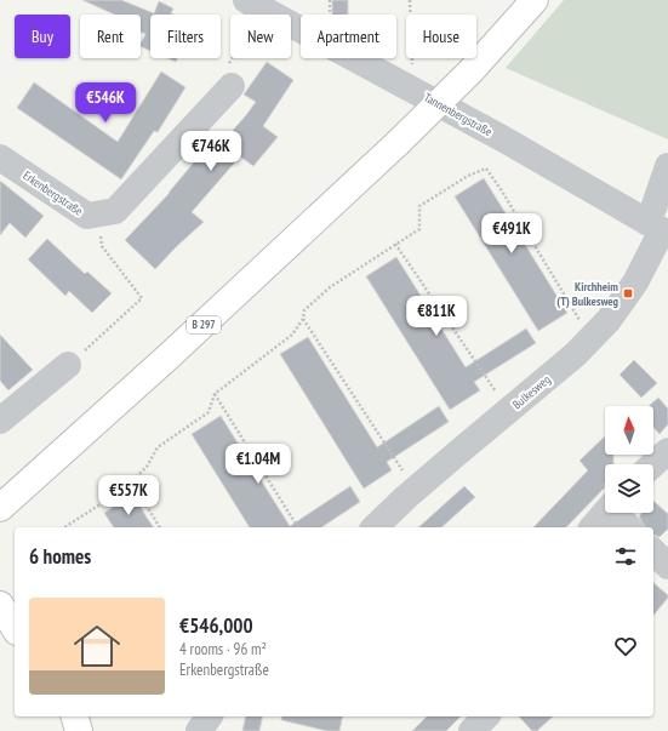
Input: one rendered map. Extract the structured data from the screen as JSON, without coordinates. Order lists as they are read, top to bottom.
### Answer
{
  "streets": {
    "main road": ["B 297"],
    "street": ["Tannenbergstraße", "Erkenbergstraße", "Bulkesweg"]
  },
  "crossings": [
    ["Tannenbergstraße", "Bulkesweg"]
  ],
  "places": {
    "transit": ["Kirchheim (T) Bulkesweg"]
  },
  "north": "top",
  "page": {
    "chip": [
      "Buy",
      "Rent",
      "Filters",
      "New",
      "Apartment",
      "House"
    ],
    "price": [
      "€546K",
      "€746K",
      "€491K",
      "€811K",
      "€1.04M",
      "€557K"
    ],
    "heading": "6 homes",
    "list": [
      {
        "name": "€546,000",
        "note": "4 rooms · 96 m² · Erkenbergstraße"
      }
    ]
  }
}
